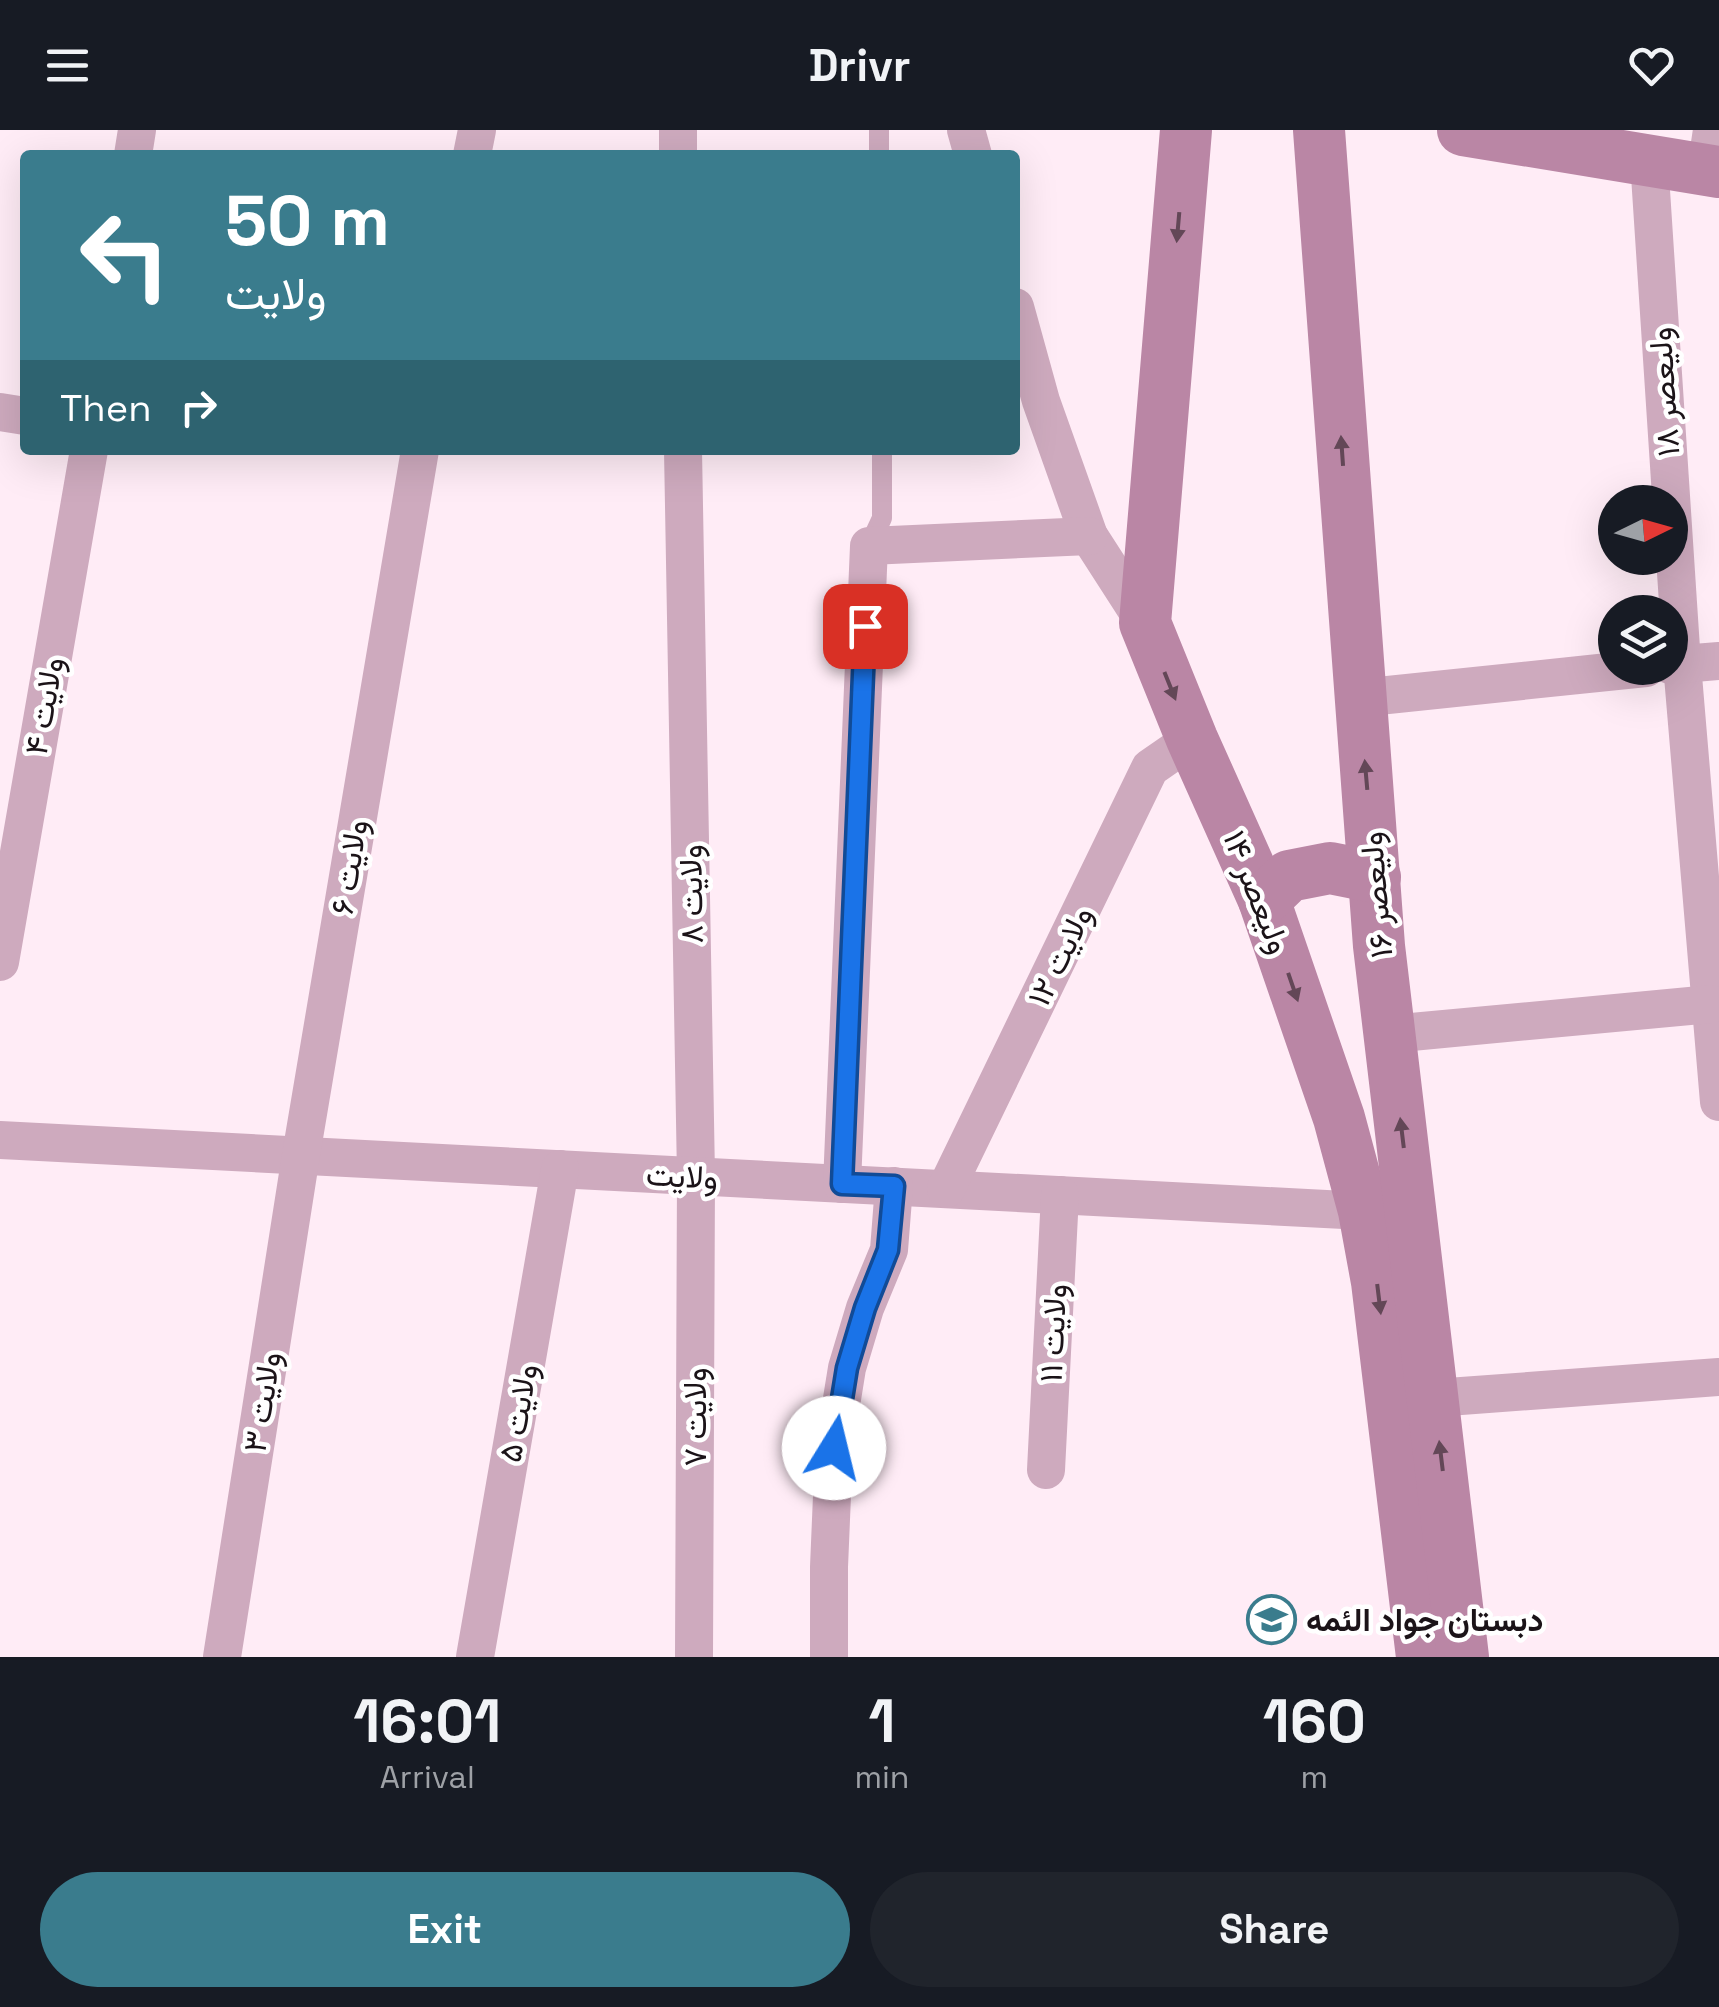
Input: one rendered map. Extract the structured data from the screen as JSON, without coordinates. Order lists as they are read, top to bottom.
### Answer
{
  "streets": {
    "street": [
      "ولیعصر ۱۸",
      "ولایت ۴",
      "ولایت ۶",
      "ولیعصر ۱۴",
      "ولایت ۸",
      "ولیعصر ۱۶",
      "ولایت ۱۲",
      "ولایت",
      "ولایت ۱۱",
      "ولایت ۳",
      "ولایت ۵",
      "ولایت ۷"
    ]
  },
  "crossings": [
    ["ولایت ۶", "ولایت"],
    ["ولایت ۶", "ولایت ۳"],
    ["ولیعصر ۱۴", "ولیعصر ۱۶"],
    ["ولیعصر ۱۴", "ولایت ۱۲"],
    ["ولیعصر ۱۴", "ولایت"],
    ["ولایت ۸", "ولایت"],
    ["ولایت ۸", "ولایت ۷"],
    ["ولایت ۱۲", "ولایت"],
    ["ولایت", "ولایت ۱۱"],
    ["ولایت", "ولایت ۳"],
    ["ولایت", "ولایت ۵"],
    ["ولایت", "ولایت ۷"]
  ],
  "one_way": ["ولیعصر ۱۶"],
  "places": {
    "school or university": ["دبستان جواد الئمه"]
  },
  "north": "right",
  "page": {
    "header": "Drivr",
    "turn": ["50 m", "ولایت"],
    "then": "Then",
    "eta": [
      "16:01",
      "Arrival",
      "1",
      "min",
      "160",
      "m"
    ],
    "buttons": ["Exit", "Share"]
  }
}
